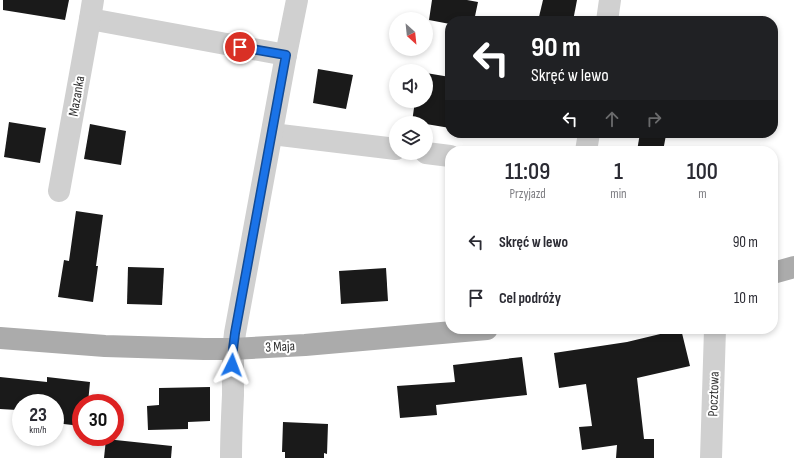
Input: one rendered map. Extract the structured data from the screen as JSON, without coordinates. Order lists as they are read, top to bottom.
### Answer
{
  "streets": {
    "main road": ["3 Maja"],
    "street": ["Mazanka", "Pocztowa"]
  },
  "north": "bottom right",
  "page": {
    "turn": ["90 m", "Skręć w lewo"],
    "eta": [
      "11:09",
      "Przyjazd",
      "1",
      "min",
      "100",
      "m"
    ],
    "list": [
      {
        "name": "Skręć w lewo",
        "value": "90 m"
      },
      {
        "name": "Cel podróży",
        "value": "10 m"
      }
    ],
    "speed": "23 km/h",
    "limit": "30"
  }
}
